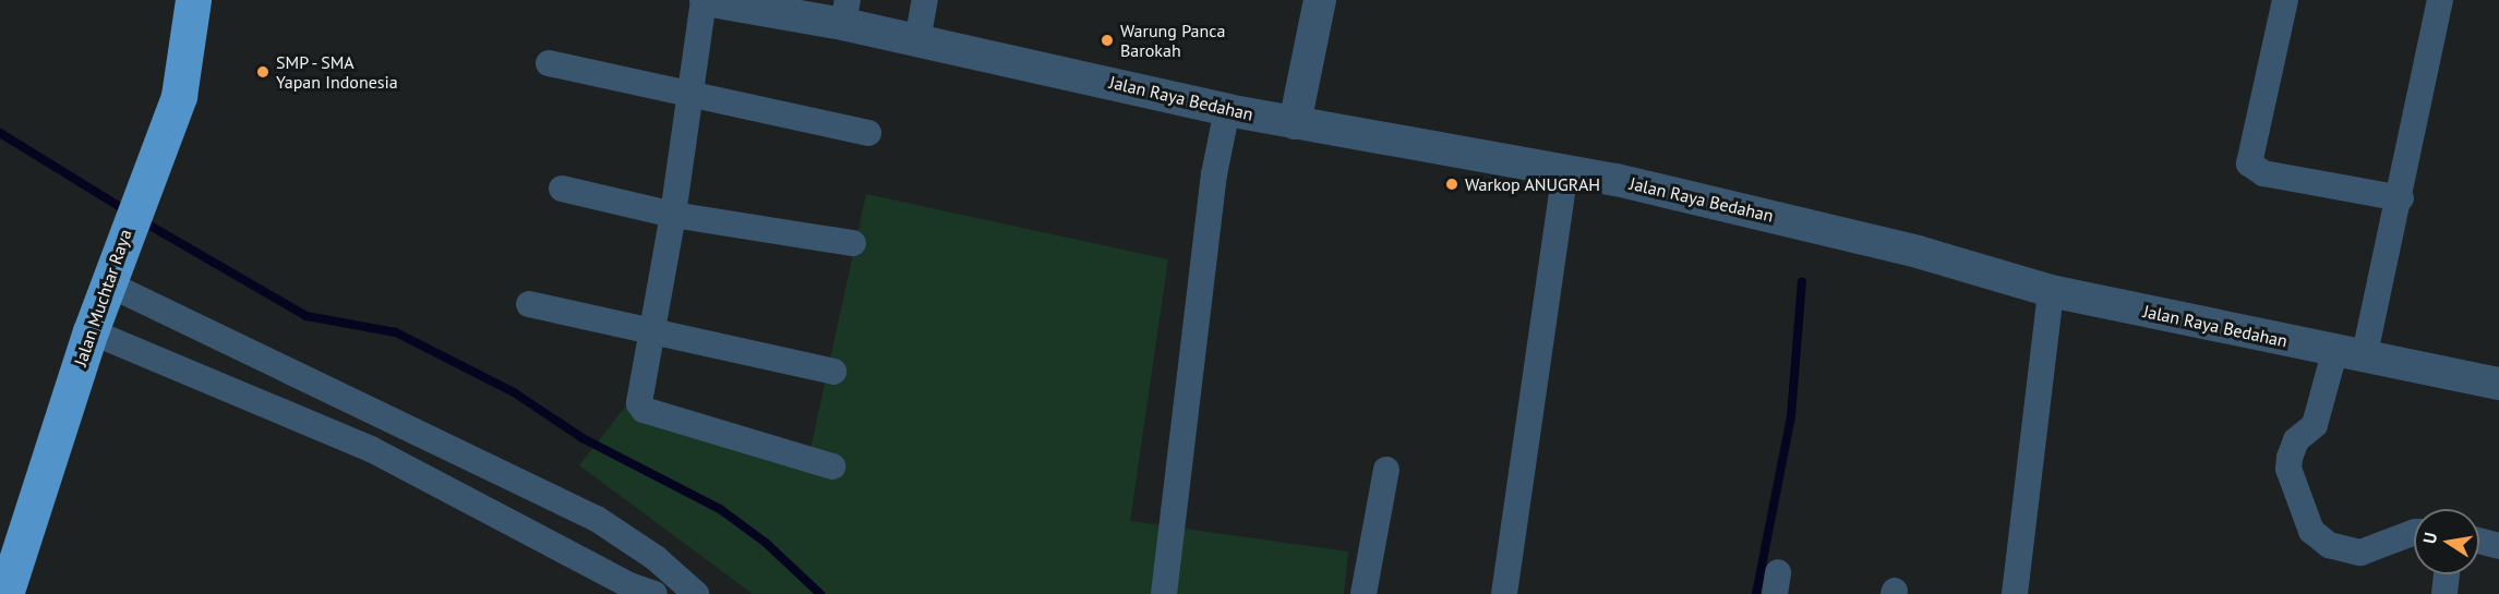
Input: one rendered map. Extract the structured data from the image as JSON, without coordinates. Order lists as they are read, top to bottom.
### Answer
{
  "streets": {
    "highway": ["Jalan Muchtar Raya"],
    "street": ["Jalan Raya Bedahan"]
  },
  "places": ["Warung Panca Barokah", "SMP - SMA Yapan Indonesia", "Warkop ANUGRAH"],
  "north": "left"
}
